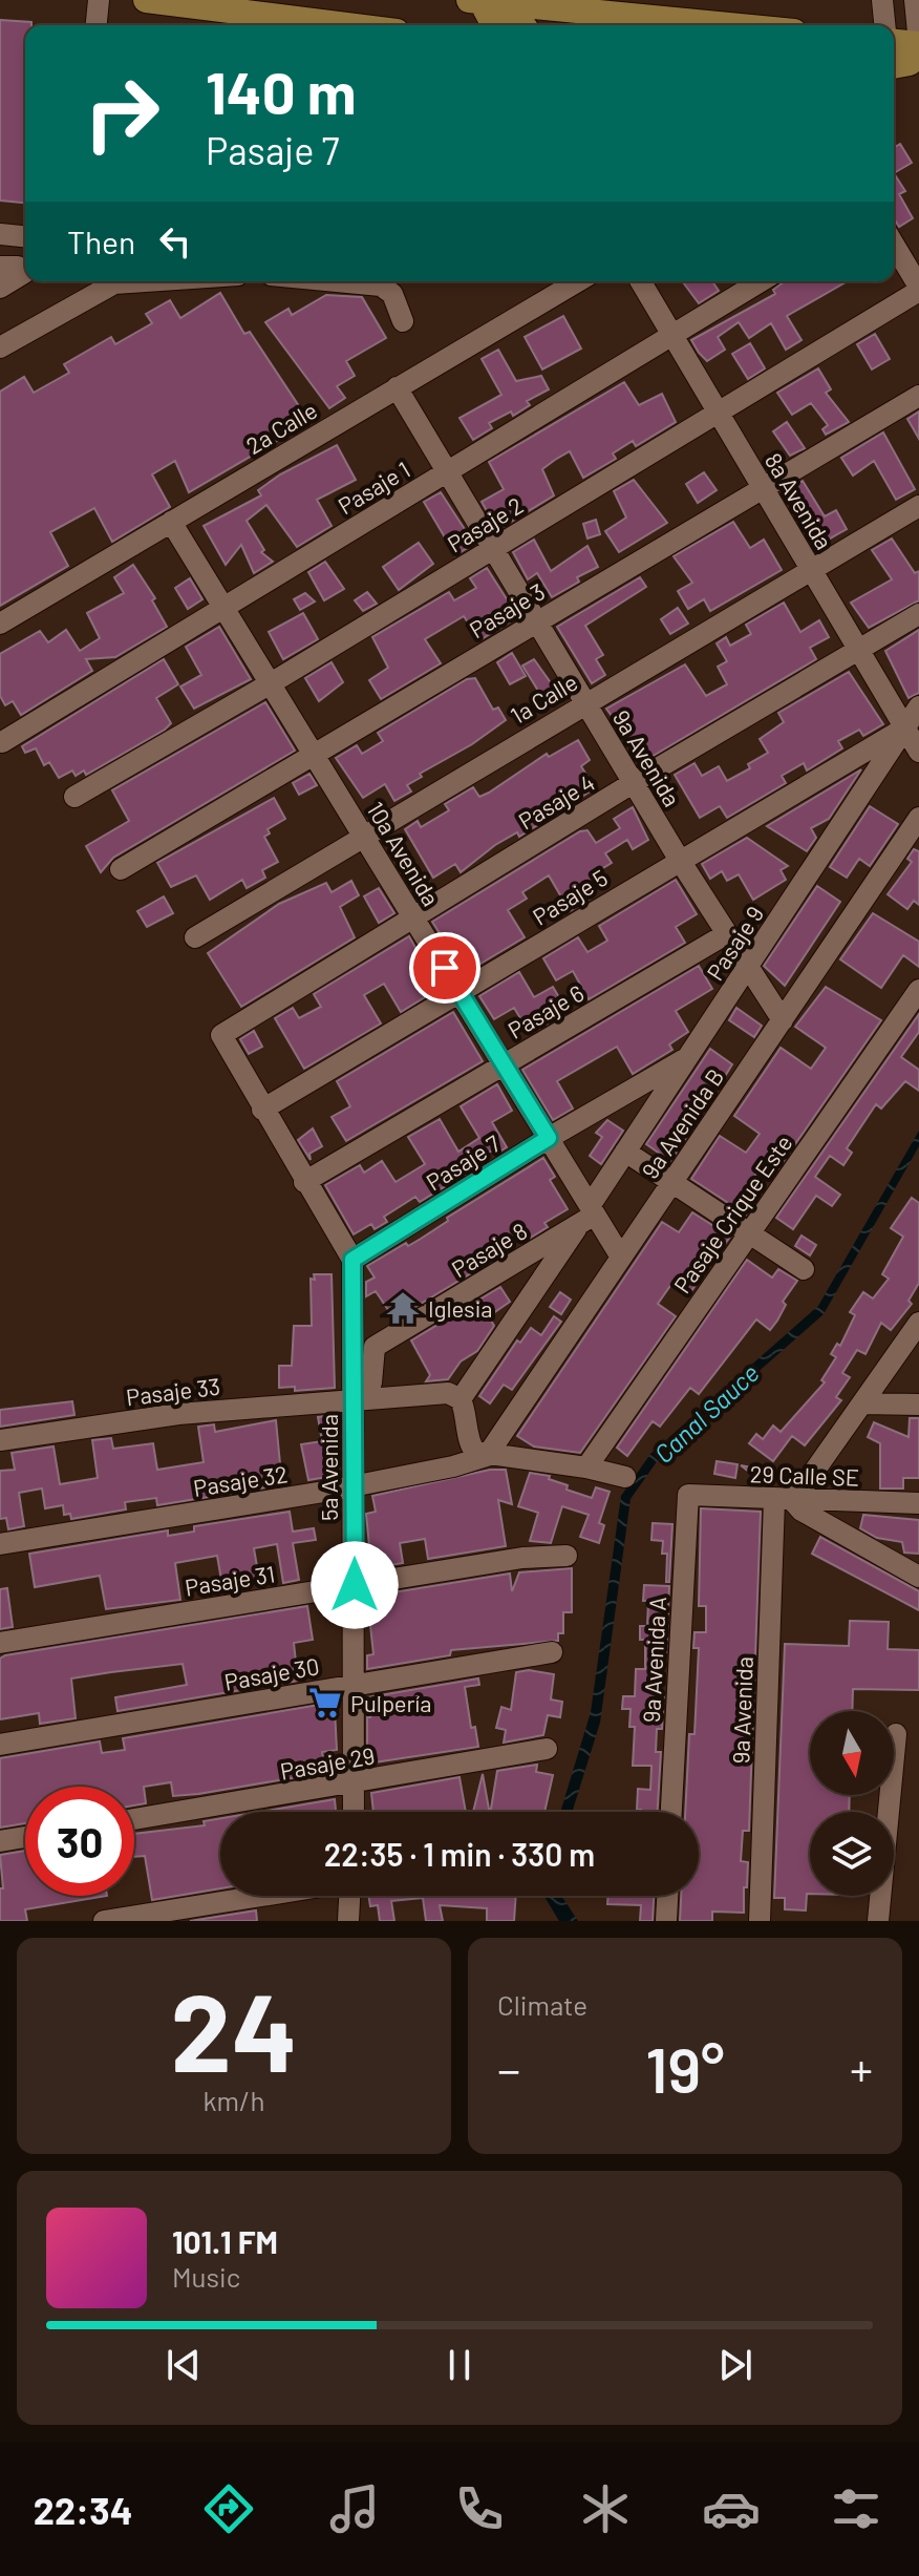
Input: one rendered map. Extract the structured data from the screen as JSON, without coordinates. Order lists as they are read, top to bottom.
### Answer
{
  "streets": {
    "street": [
      "2a Calle",
      "Pasaje 1",
      "8a Avenida",
      "Pasaje 2",
      "Pasaje 3",
      "1a Calle",
      "9a Avenida",
      "Pasaje 4",
      "10a Avenida",
      "Pasaje 5",
      "Pasaje 9",
      "Pasaje 6",
      "9a Avenida B",
      "Pasaje 7",
      "Pasaje Crique Este",
      "Pasaje 8",
      "Pasaje 33",
      "5a Avenida",
      "29 Calle SE",
      "Pasaje 32",
      "Pasaje 31",
      "9a Avenida A",
      "Pasaje 30",
      "Pasaje 29"
    ]
  },
  "crossings": [
    ["2a Calle", "9a Avenida"],
    ["2a Calle", "10a Avenida"],
    ["Pasaje 1", "8a Avenida"],
    ["Pasaje 1", "9a Avenida"],
    ["Pasaje 1", "10a Avenida"],
    ["8a Avenida", "Pasaje 2"],
    ["8a Avenida", "Pasaje 3"],
    ["8a Avenida", "1a Calle"],
    ["8a Avenida", "Pasaje 4"],
    ["8a Avenida", "Pasaje 5"],
    ["8a Avenida", "Pasaje 9"],
    ["Pasaje 2", "9a Avenida"],
    ["Pasaje 2", "10a Avenida"],
    ["Pasaje 3", "9a Avenida"],
    ["Pasaje 3", "10a Avenida"],
    ["1a Calle", "9a Avenida"],
    ["1a Calle", "10a Avenida"],
    ["9a Avenida", "Pasaje 4"],
    ["9a Avenida", "Pasaje 5"],
    ["9a Avenida", "Pasaje 9"],
    ["9a Avenida", "Pasaje 6"],
    ["9a Avenida", "9a Avenida B"],
    ["9a Avenida", "29 Calle SE"],
    ["Pasaje 4", "10a Avenida"],
    ["Pasaje 4", "Pasaje 5"],
    ["10a Avenida", "Pasaje 5"],
    ["10a Avenida", "Pasaje 9"],
    ["10a Avenida", "Pasaje 6"],
    ["10a Avenida", "9a Avenida B"],
    ["10a Avenida", "Pasaje 7"],
    ["10a Avenida", "Pasaje 8"],
    ["Pasaje 5", "Pasaje 9"],
    ["Pasaje 9", "Pasaje 7"],
    ["Pasaje 9", "Pasaje 8"],
    ["Pasaje 9", "Pasaje 33"],
    ["9a Avenida B", "Pasaje 32"],
    ["Pasaje 7", "5a Avenida"],
    ["Pasaje 8", "Pasaje 33"],
    ["Pasaje 8", "5a Avenida"],
    ["Pasaje 33", "5a Avenida"],
    ["5a Avenida", "Pasaje 32"],
    ["5a Avenida", "Pasaje 31"],
    ["5a Avenida", "Pasaje 30"],
    ["5a Avenida", "Pasaje 29"],
    ["29 Calle SE", "9a Avenida A"]
  ],
  "water": ["Canal Sauce"],
  "places": {
    "temple": ["Iglesia"],
    "supermarket": ["Pulpería"]
  },
  "north": "bottom",
  "page": {
    "turn": ["140 m", "Pasaje 7"],
    "then": "Then",
    "limit": "30",
    "trip": "22:35 · 1 min · 330 m",
    "tile": [
      ["24", "km/h"],
      "Climate"
    ],
    "heat": ["−", "19°", "+"],
    "song": ["101.1 FM", "Music"],
    "tabs": "22:34"
  }
}
